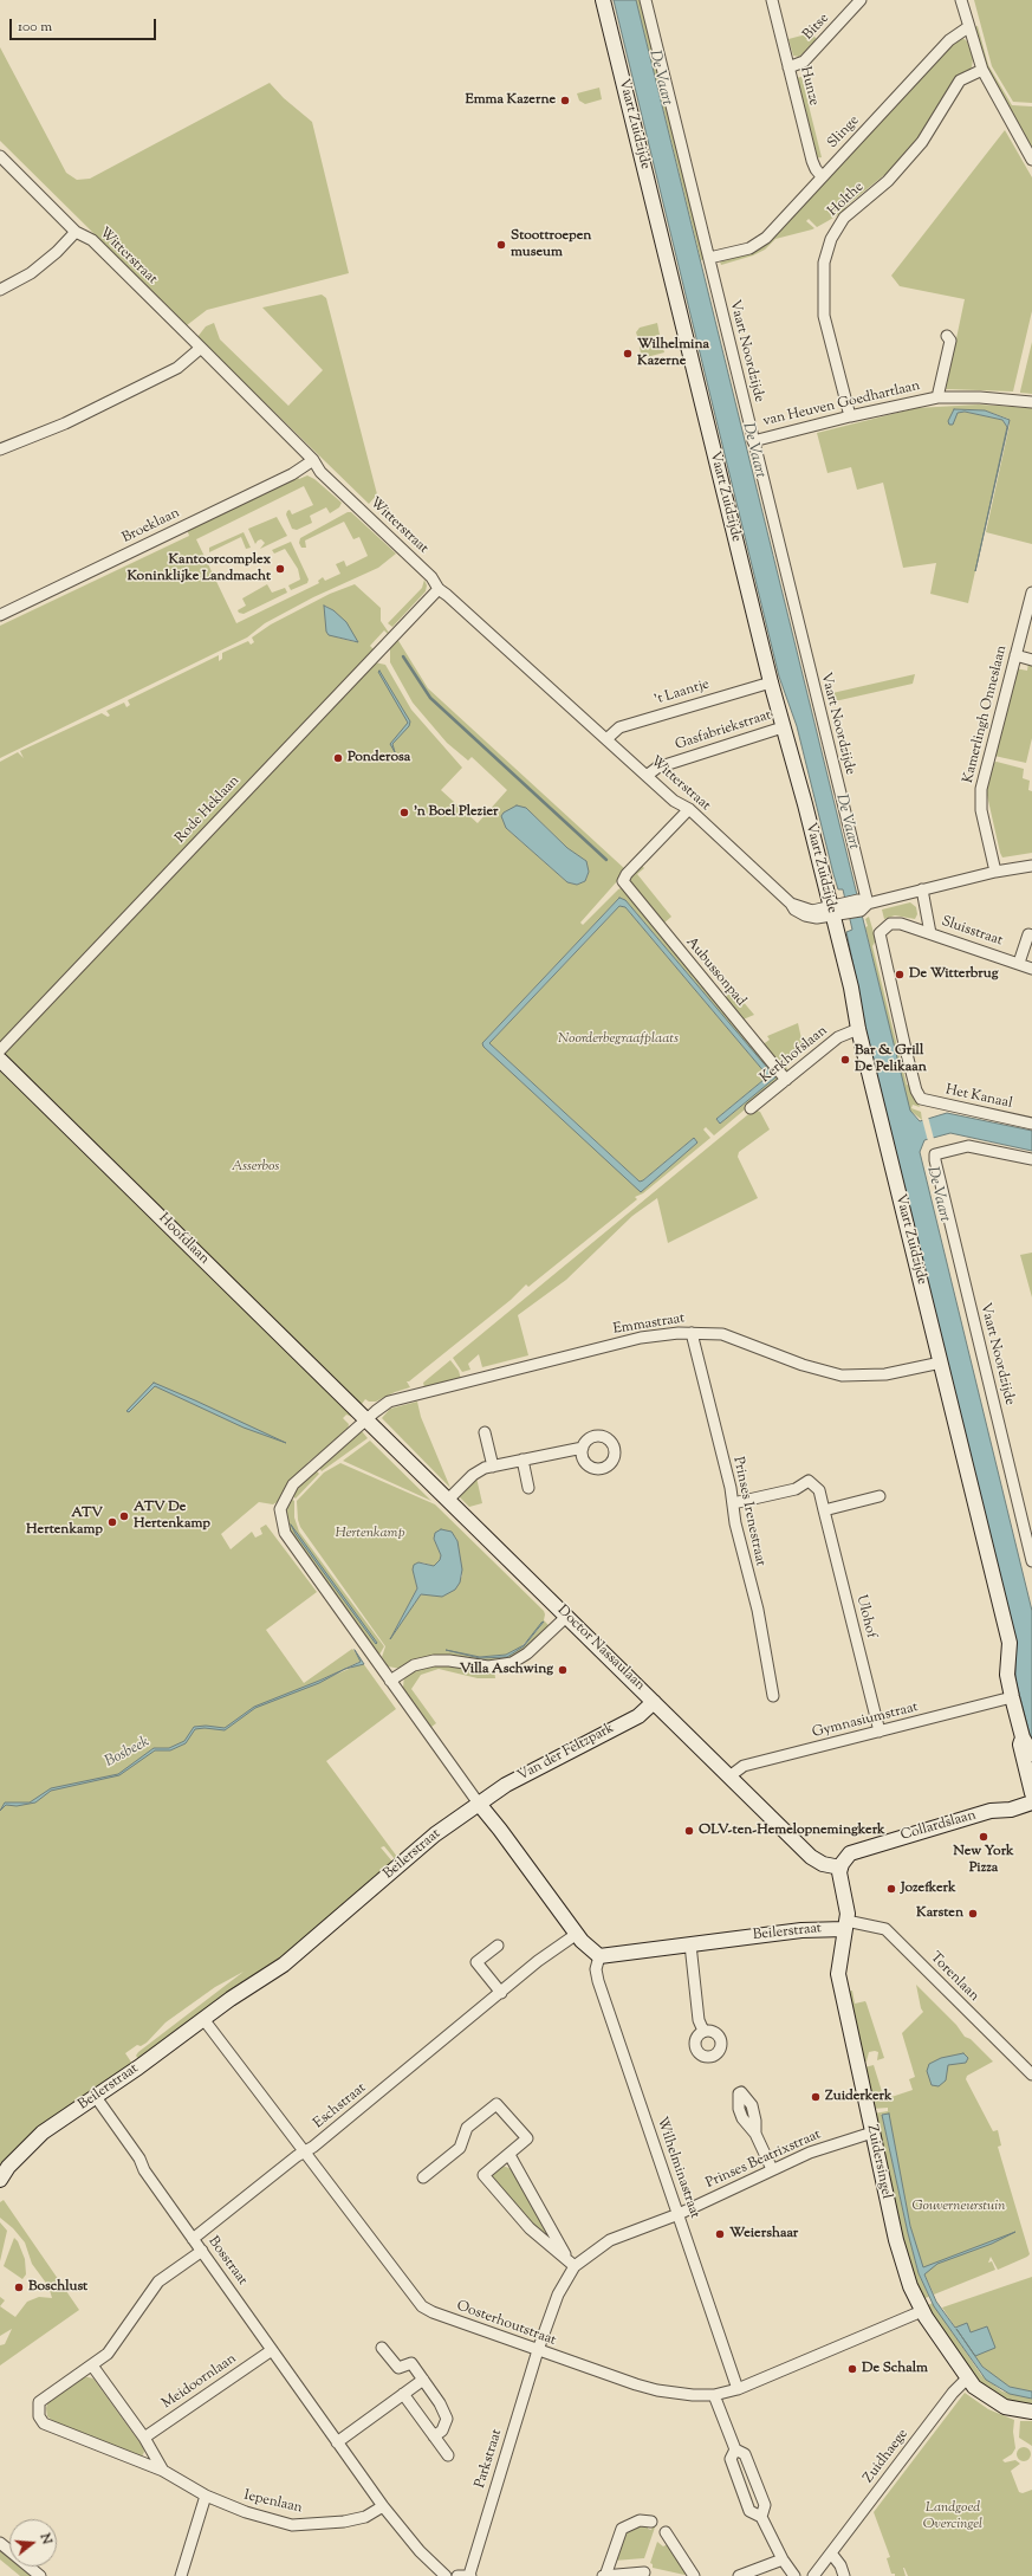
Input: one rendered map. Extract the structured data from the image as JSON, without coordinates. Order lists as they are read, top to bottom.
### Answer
{
  "streets": {
    "main road": [
      "Vaart Zuidzijde",
      "Hoofdlaan",
      "Doctor Nassaulaan",
      "Van der Feltzpark",
      "Collardslaan",
      "Beilerstraat",
      "Zuidersingel"
    ],
    "street": [
      "Bitse",
      "Hunze",
      "Slinge",
      "Holthe",
      "Witterstraat",
      "Vaart Noordzijde",
      "van Heuven Goedhartlaan",
      "Broeklaan",
      "'t Laantje",
      "Kamerlingh Onneslaan",
      "Gasfabriekstraat",
      "Rode Heklaan",
      "Sluisstraat",
      "Aubussonpad",
      "Kerkhofslaan",
      "Het Kanaal",
      "Emmastraat",
      "Prinses Irenestraat",
      "Ulohof",
      "Gymnasiumstraat",
      "Torenlaan",
      "Eschstraat",
      "Prinses Beatrixstraat",
      "Wilhelminastraat",
      "Bosstraat",
      "Oosterhoutstraat",
      "Meidoornlaan",
      "Zuidhaege",
      "Parkstraat",
      "Iepenlaan"
    ]
  },
  "crossings": [
    ["Bitse", "Hunze"],
    ["Hunze", "Slinge"],
    ["Vaart Zuidzijde", "Witterstraat"],
    ["Vaart Zuidzijde", "'t Laantje"],
    ["Vaart Zuidzijde", "Gasfabriekstraat"],
    ["Vaart Zuidzijde", "Kerkhofslaan"],
    ["Vaart Zuidzijde", "Emmastraat"],
    ["Vaart Zuidzijde", "Gymnasiumstraat"],
    ["Vaart Zuidzijde", "Collardslaan"],
    ["Slinge", "Vaart Noordzijde"],
    ["Holthe", "van Heuven Goedhartlaan"],
    ["Witterstraat", "Vaart Noordzijde"],
    ["Witterstraat", "Broeklaan"],
    ["Witterstraat", "'t Laantje"],
    ["Witterstraat", "Kamerlingh Onneslaan"],
    ["Witterstraat", "Gasfabriekstraat"],
    ["Witterstraat", "Rode Heklaan"],
    ["Witterstraat", "Sluisstraat"],
    ["Witterstraat", "Aubussonpad"],
    ["Vaart Noordzijde", "van Heuven Goedhartlaan"],
    ["Sluisstraat", "Het Kanaal"],
    ["Aubussonpad", "Kerkhofslaan"],
    ["Hoofdlaan", "Emmastraat"],
    ["Hoofdlaan", "Doctor Nassaulaan"],
    ["Emmastraat", "Prinses Irenestraat"],
    ["Emmastraat", "Doctor Nassaulaan"],
    ["Prinses Irenestraat", "Ulohof"],
    ["Ulohof", "Gymnasiumstraat"],
    ["Doctor Nassaulaan", "Gymnasiumstraat"],
    ["Doctor Nassaulaan", "Van der Feltzpark"],
    ["Doctor Nassaulaan", "Collardslaan"],
    ["Doctor Nassaulaan", "Zuidersingel"],
    ["Van der Feltzpark", "Beilerstraat"],
    ["Collardslaan", "Zuidersingel"],
    ["Beilerstraat", "Torenlaan"],
    ["Beilerstraat", "Zuidersingel"],
    ["Beilerstraat", "Wilhelminastraat"],
    ["Beilerstraat", "Bosstraat"],
    ["Beilerstraat", "Oosterhoutstraat"],
    ["Torenlaan", "Zuidersingel"],
    ["Eschstraat", "Bosstraat"],
    ["Eschstraat", "Oosterhoutstraat"],
    ["Prinses Beatrixstraat", "Zuidersingel"],
    ["Prinses Beatrixstraat", "Wilhelminastraat"],
    ["Prinses Beatrixstraat", "Oosterhoutstraat"],
    ["Prinses Beatrixstraat", "Parkstraat"],
    ["Zuidersingel", "Oosterhoutstraat"],
    ["Zuidersingel", "Zuidhaege"],
    ["Wilhelminastraat", "Oosterhoutstraat"],
    ["Bosstraat", "Meidoornlaan"],
    ["Bosstraat", "Iepenlaan"],
    ["Oosterhoutstraat", "Parkstraat"],
    ["Meidoornlaan", "Iepenlaan"]
  ],
  "water": ["De Vaart", "Bosbeek"],
  "parks": [
    "Noorderbegraafplaats",
    "Asserbos",
    "Hertenkamp",
    "Gouverneurstuin",
    "Landgoed Overcingel"
  ],
  "places": [
    "Emma Kazerne",
    "Stoottroepen museum",
    "Wilhelmina Kazerne",
    "Kantoorcomplex Koninklijke Landmacht",
    "Ponderosa",
    "'n Boel Plezier",
    "De Witterbrug",
    "Bar & Grill De Pelikaan",
    "ATV De Hertenkamp",
    "ATV Hertenkamp",
    "Villa Aschwing",
    "OLV-ten-Hemelopnemingkerk",
    "New York Pizza",
    "Jozefkerk",
    "Karsten",
    "Zuiderkerk",
    "Weiershaar",
    "Boschlust",
    "De Schalm"
  ],
  "scale_bar": "100 m",
  "north": "right"
}
